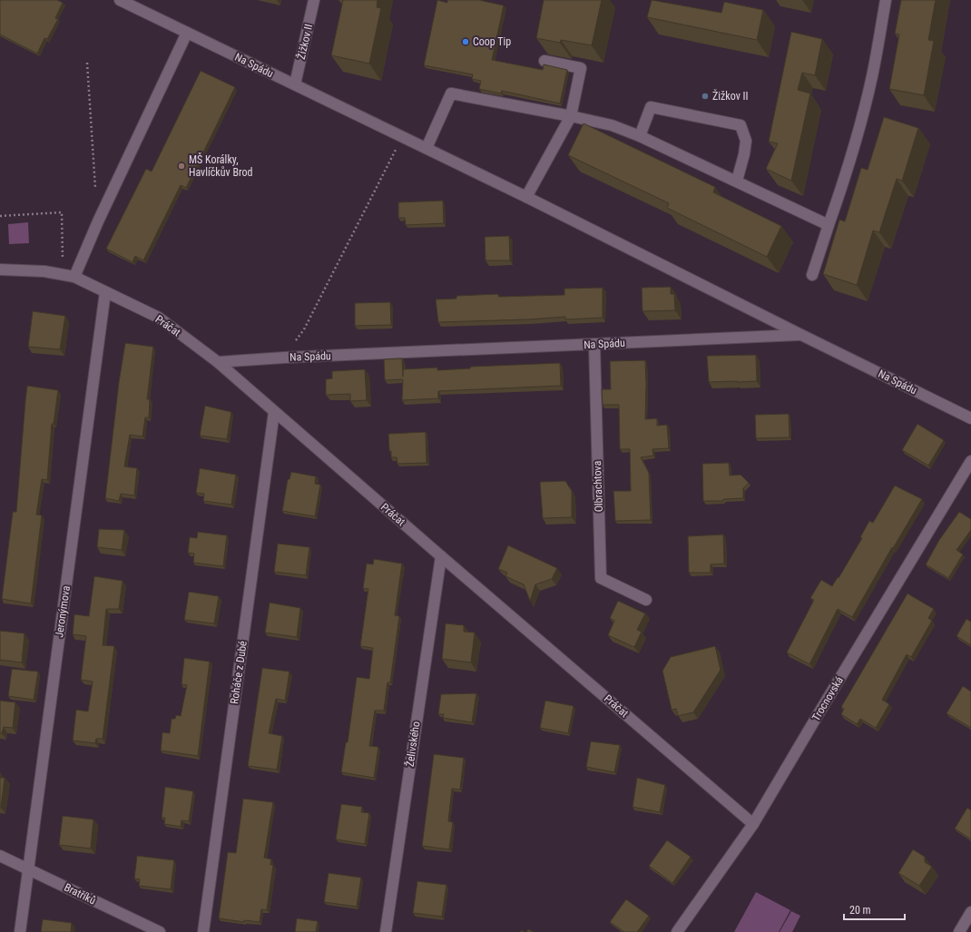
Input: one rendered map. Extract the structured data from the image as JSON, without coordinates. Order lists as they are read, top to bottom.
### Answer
{
  "streets": {
    "street": [
      "Žižkov II",
      "Na Spádu",
      "Práčat",
      "Olbrachtova",
      "Jeronýmova",
      "Roháče z Dubé",
      "Trocnovská",
      "Želivského",
      "Bratříků"
    ]
  },
  "crossings": [
    ["Žižkov II", "Na Spádu"],
    ["Na Spádu", "Práčat"],
    ["Na Spádu", "Olbrachtova"],
    ["Práčat", "Jeronýmova"],
    ["Práčat", "Roháče z Dubé"],
    ["Práčat", "Trocnovská"],
    ["Práčat", "Želivského"],
    ["Jeronýmova", "Bratříků"]
  ],
  "places": ["Coop Tip", "Žižkov II", "MŠ Korálky, Havlíčkův Brod"],
  "scale_bar": "20 m"
}
